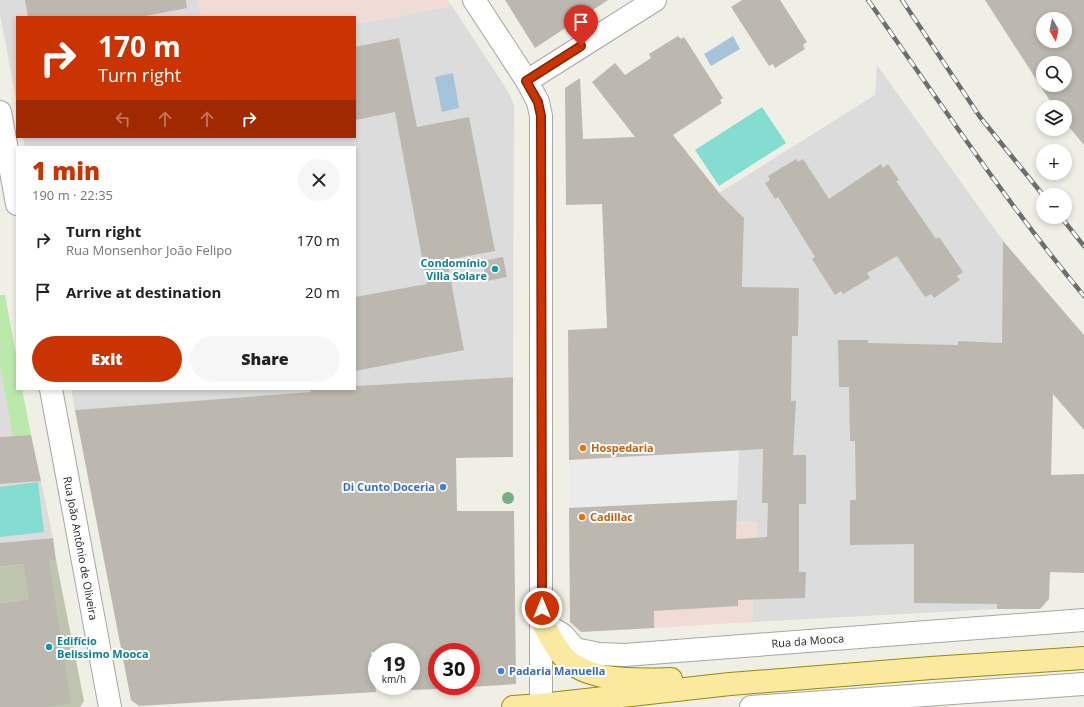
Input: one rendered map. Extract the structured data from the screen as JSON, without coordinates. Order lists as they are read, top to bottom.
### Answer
{
  "streets": {
    "street": ["Rua João Antônio de Oliveira", "Rua da Mooca"]
  },
  "places": [
    "Condomínio Villa Solare",
    "Hospedaria",
    "Di Cunto Doceria",
    "Cadillac",
    "Edifício Belissimo Mooca",
    "Padaria Manuella"
  ],
  "north": "bottom",
  "page": {
    "map_buttons": ["+", "−"],
    "turn": ["170 m", "Turn right"],
    "heading": ["1 min", "190 m · 22:35"],
    "list": [
      {
        "name": "Turn right",
        "note": "Rua Monsenhor João Felipo",
        "value": "170 m"
      },
      {
        "name": "Arrive at destination",
        "value": "20 m"
      }
    ],
    "buttons": ["Exit", "Share"],
    "speed": "19 km/h",
    "limit": "30"
  }
}
